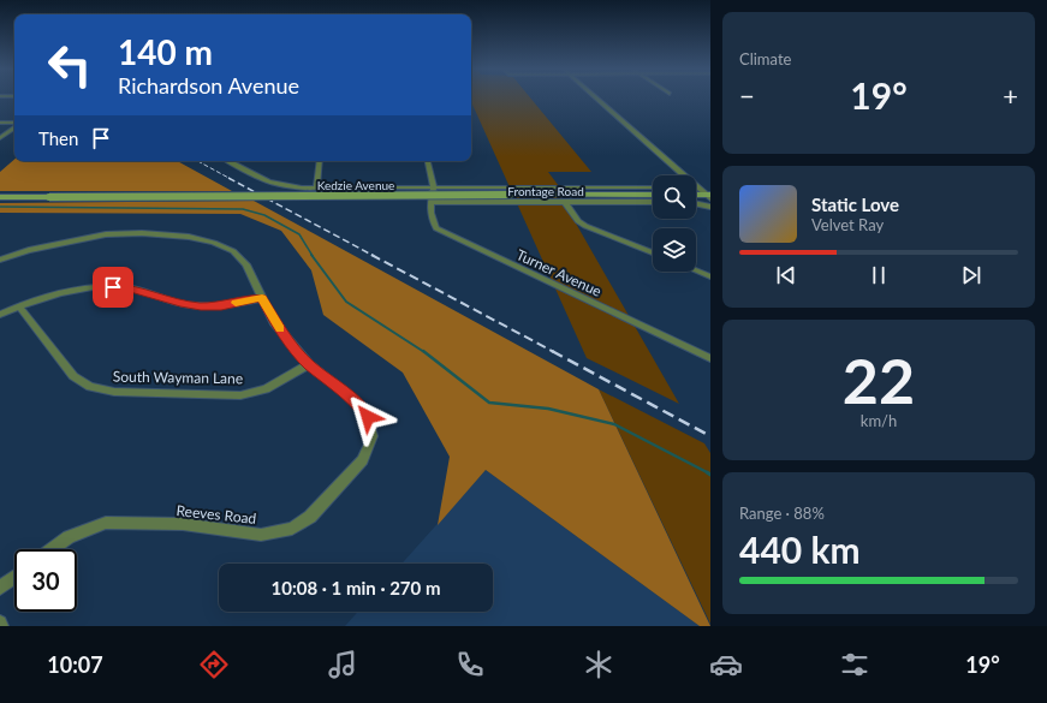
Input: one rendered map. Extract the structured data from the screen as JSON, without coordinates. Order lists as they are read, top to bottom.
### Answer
{
  "streets": {
    "main road": ["Kedzie Avenue"],
    "street": [
      "Frontage Road",
      "Turner Avenue",
      "South Wayman Lane",
      "Reeves Road"
    ]
  },
  "crossings": [
    ["Frontage Road", "Turner Avenue"],
    ["South Wayman Lane", "Reeves Road"]
  ],
  "page": {
    "tile": [
      "Climate",
      ["22", "km/h"],
      ["Range · 88%", "440 km"]
    ],
    "turn": ["140 m", "Richardson Avenue"],
    "heat": ["−", "19°", "+"],
    "then": "Then",
    "song": ["Static Love", "Velvet Ray"],
    "limit": "30",
    "trip": "10:08 · 1 min · 270 m",
    "tabs": ["10:07", "19°"]
  }
}
